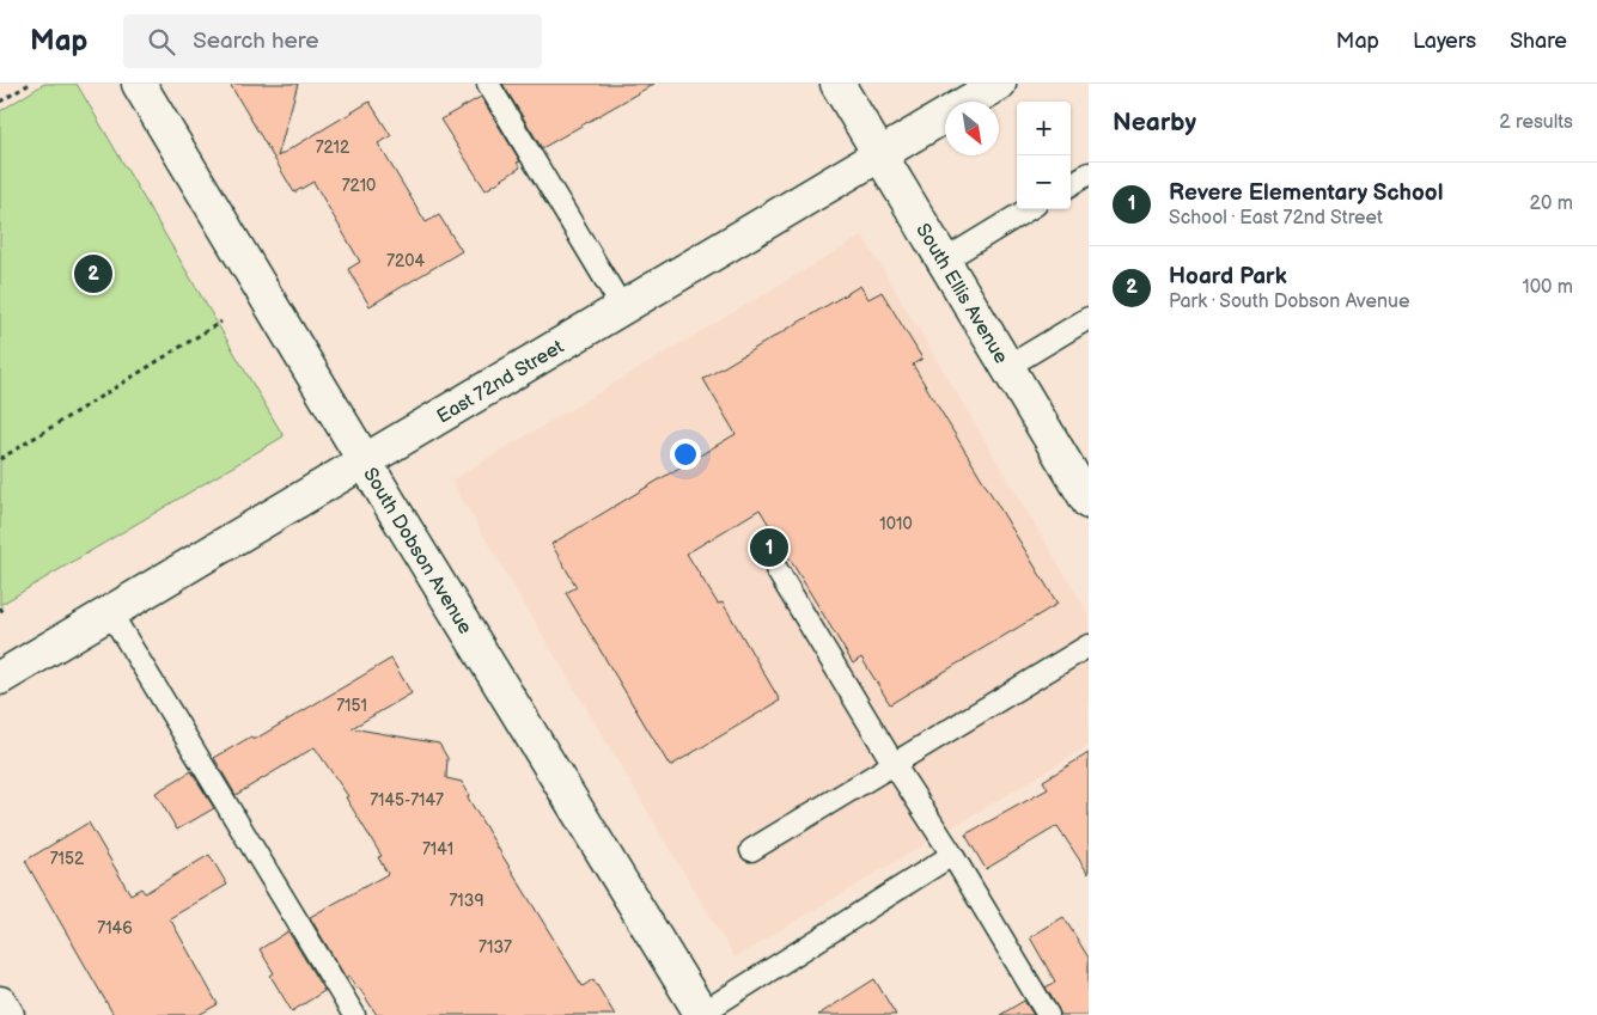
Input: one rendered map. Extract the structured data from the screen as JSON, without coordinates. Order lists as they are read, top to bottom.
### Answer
{
  "streets": {
    "street": ["South Ellis Avenue", "East 72nd Street", "South Dobson Avenue"]
  },
  "crossings": [
    ["South Ellis Avenue", "East 72nd Street"],
    ["East 72nd Street", "South Dobson Avenue"]
  ],
  "house_numbers": [
    "7212",
    "7210",
    "7204",
    "1010",
    "7151",
    "7145-7147",
    "7141",
    "7152",
    "7139",
    "7146",
    "7137"
  ],
  "north": "bottom right",
  "page": {
    "header": "Map",
    "search": "Search here",
    "nav": ["Map", "Layers", "Share"],
    "heading": ["Nearby", "2 results"],
    "map_buttons": ["+", "−"],
    "list": [
      {
        "mark": "1",
        "name": "Revere Elementary School",
        "note": "School · East 72nd Street",
        "value": "20 m"
      },
      {
        "mark": "2",
        "name": "Hoard Park",
        "note": "Park · South Dobson Avenue",
        "value": "100 m"
      }
    ],
    "pins": ["2", "1"]
  }
}
